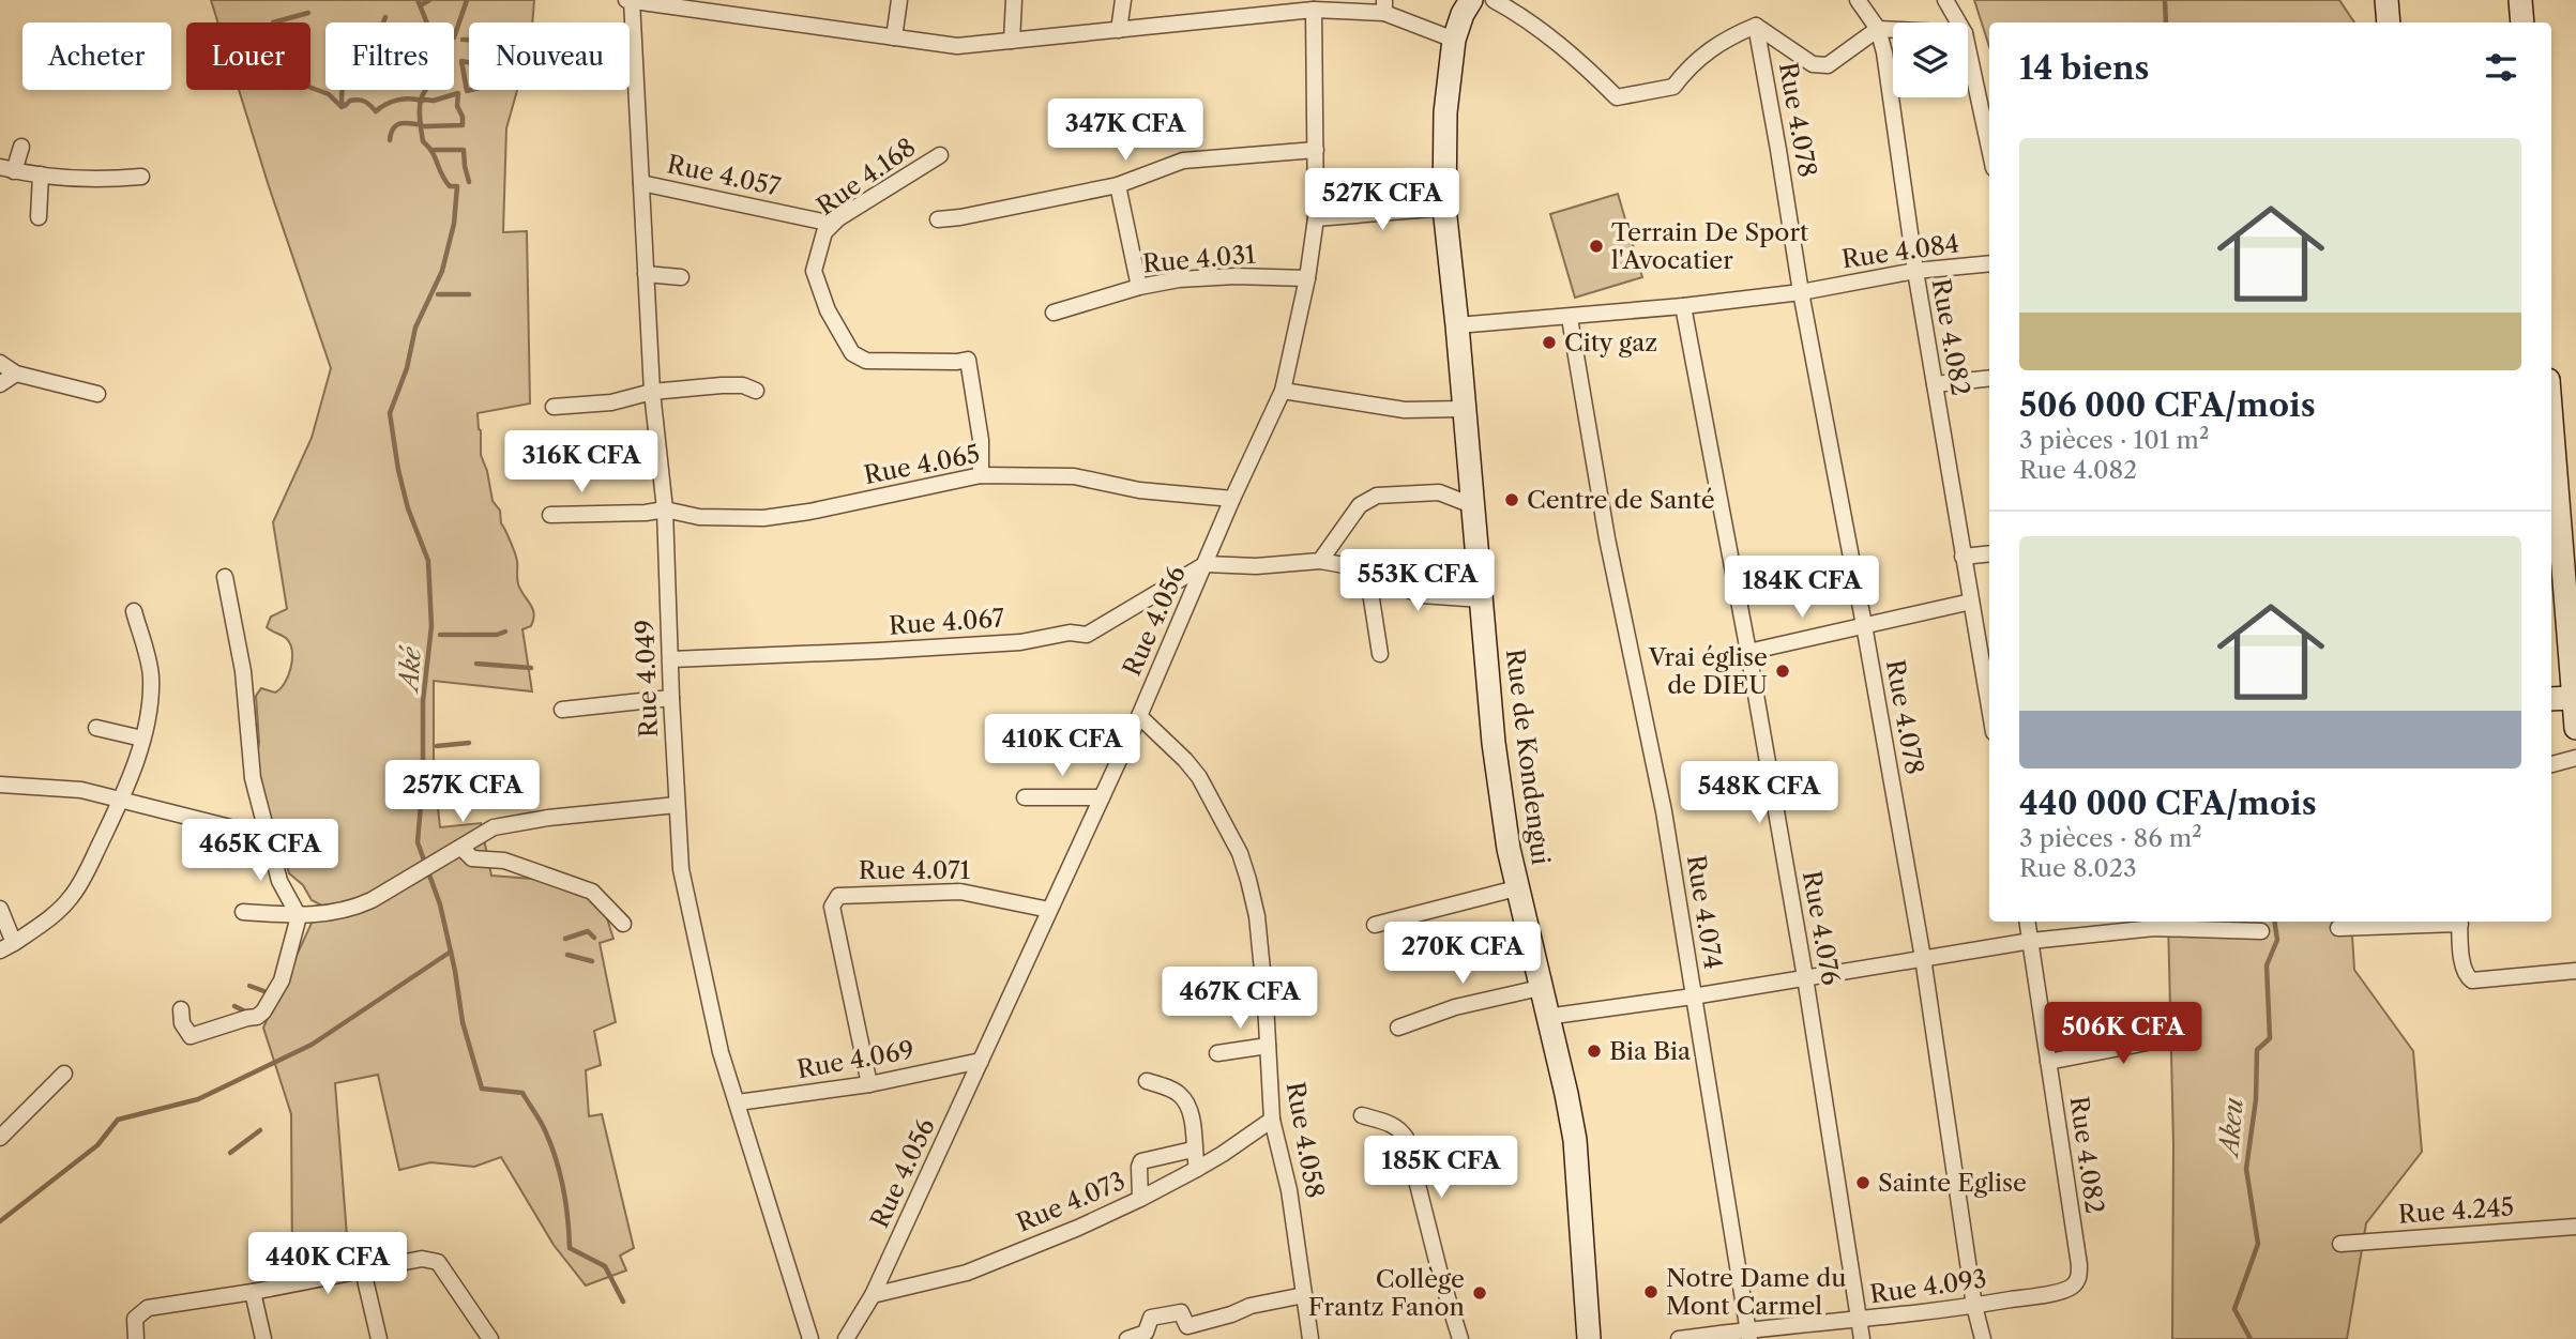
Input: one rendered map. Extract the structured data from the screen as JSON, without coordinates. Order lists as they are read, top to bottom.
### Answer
{
  "streets": {
    "main road": ["Rue de Kondengui"],
    "street": [
      "Rue 4.078",
      "Rue 4.057",
      "Rue 4.168",
      "Rue 4.084",
      "Rue 4.031",
      "Rue 4.082",
      "Rue 4.065",
      "Rue 4.056",
      "Rue 4.067",
      "Rue 4.049",
      "Rue 4.071",
      "Rue 4.074",
      "Rue 4.076",
      "Rue 4.069",
      "Rue 4.058",
      "Rue 4.073",
      "Rue 4.245",
      "Rue 4.093"
    ]
  },
  "crossings": [
    ["Rue 4.078", "Rue 4.084"],
    ["Rue 4.078", "Rue 4.082"],
    ["Rue 4.078", "Rue 4.093"],
    ["Rue 4.057", "Rue 4.168"],
    ["Rue 4.057", "Rue 4.049"],
    ["Rue 4.168", "Rue 4.065"],
    ["Rue 4.084", "Rue 4.082"],
    ["Rue 4.084", "Rue de Kondengui"],
    ["Rue 4.084", "Rue 4.074"],
    ["Rue 4.084", "Rue 4.076"],
    ["Rue 4.031", "Rue 4.056"],
    ["Rue 4.082", "Rue 4.093"],
    ["Rue 4.065", "Rue 4.056"],
    ["Rue 4.065", "Rue 4.049"],
    ["Rue 4.056", "Rue 4.067"],
    ["Rue 4.056", "Rue 4.071"],
    ["Rue 4.056", "Rue 4.069"],
    ["Rue 4.056", "Rue 4.058"],
    ["Rue 4.056", "Rue 4.073"],
    ["Rue 4.067", "Rue 4.049"],
    ["Rue 4.049", "Rue 4.069"],
    ["Rue 4.071", "Rue 4.069"],
    ["Rue 4.074", "Rue 4.093"],
    ["Rue 4.076", "Rue 4.093"],
    ["Rue 4.058", "Rue 4.073"]
  ],
  "water": ["Aké", "Akeu"],
  "places": [
    "Terrain De Sport l'Avocatier",
    "City gaz",
    "Centre de Santé",
    "Vrai église de DIEU",
    "Bia Bia",
    "Sainte Eglise",
    "Notre Dame du Mont Carmel",
    "Collège Frantz Fanon"
  ],
  "page": {
    "chip": [
      "Acheter",
      "Louer",
      "Filtres",
      "Nouveau"
    ],
    "heading": "14 biens",
    "price": [
      "347K CFA",
      "527K CFA",
      "316K CFA",
      "553K CFA",
      "184K CFA",
      "410K CFA",
      "257K CFA",
      "548K CFA",
      "465K CFA",
      "270K CFA",
      "467K CFA",
      "506K CFA",
      "185K CFA",
      "440K CFA"
    ],
    "list": [
      {
        "name": "506 000 CFA/mois",
        "note": "3 pièces · 101 m² · Rue 4.082"
      },
      {
        "name": "440 000 CFA/mois",
        "note": "3 pièces · 86 m² · Rue 8.023"
      }
    ]
  }
}
